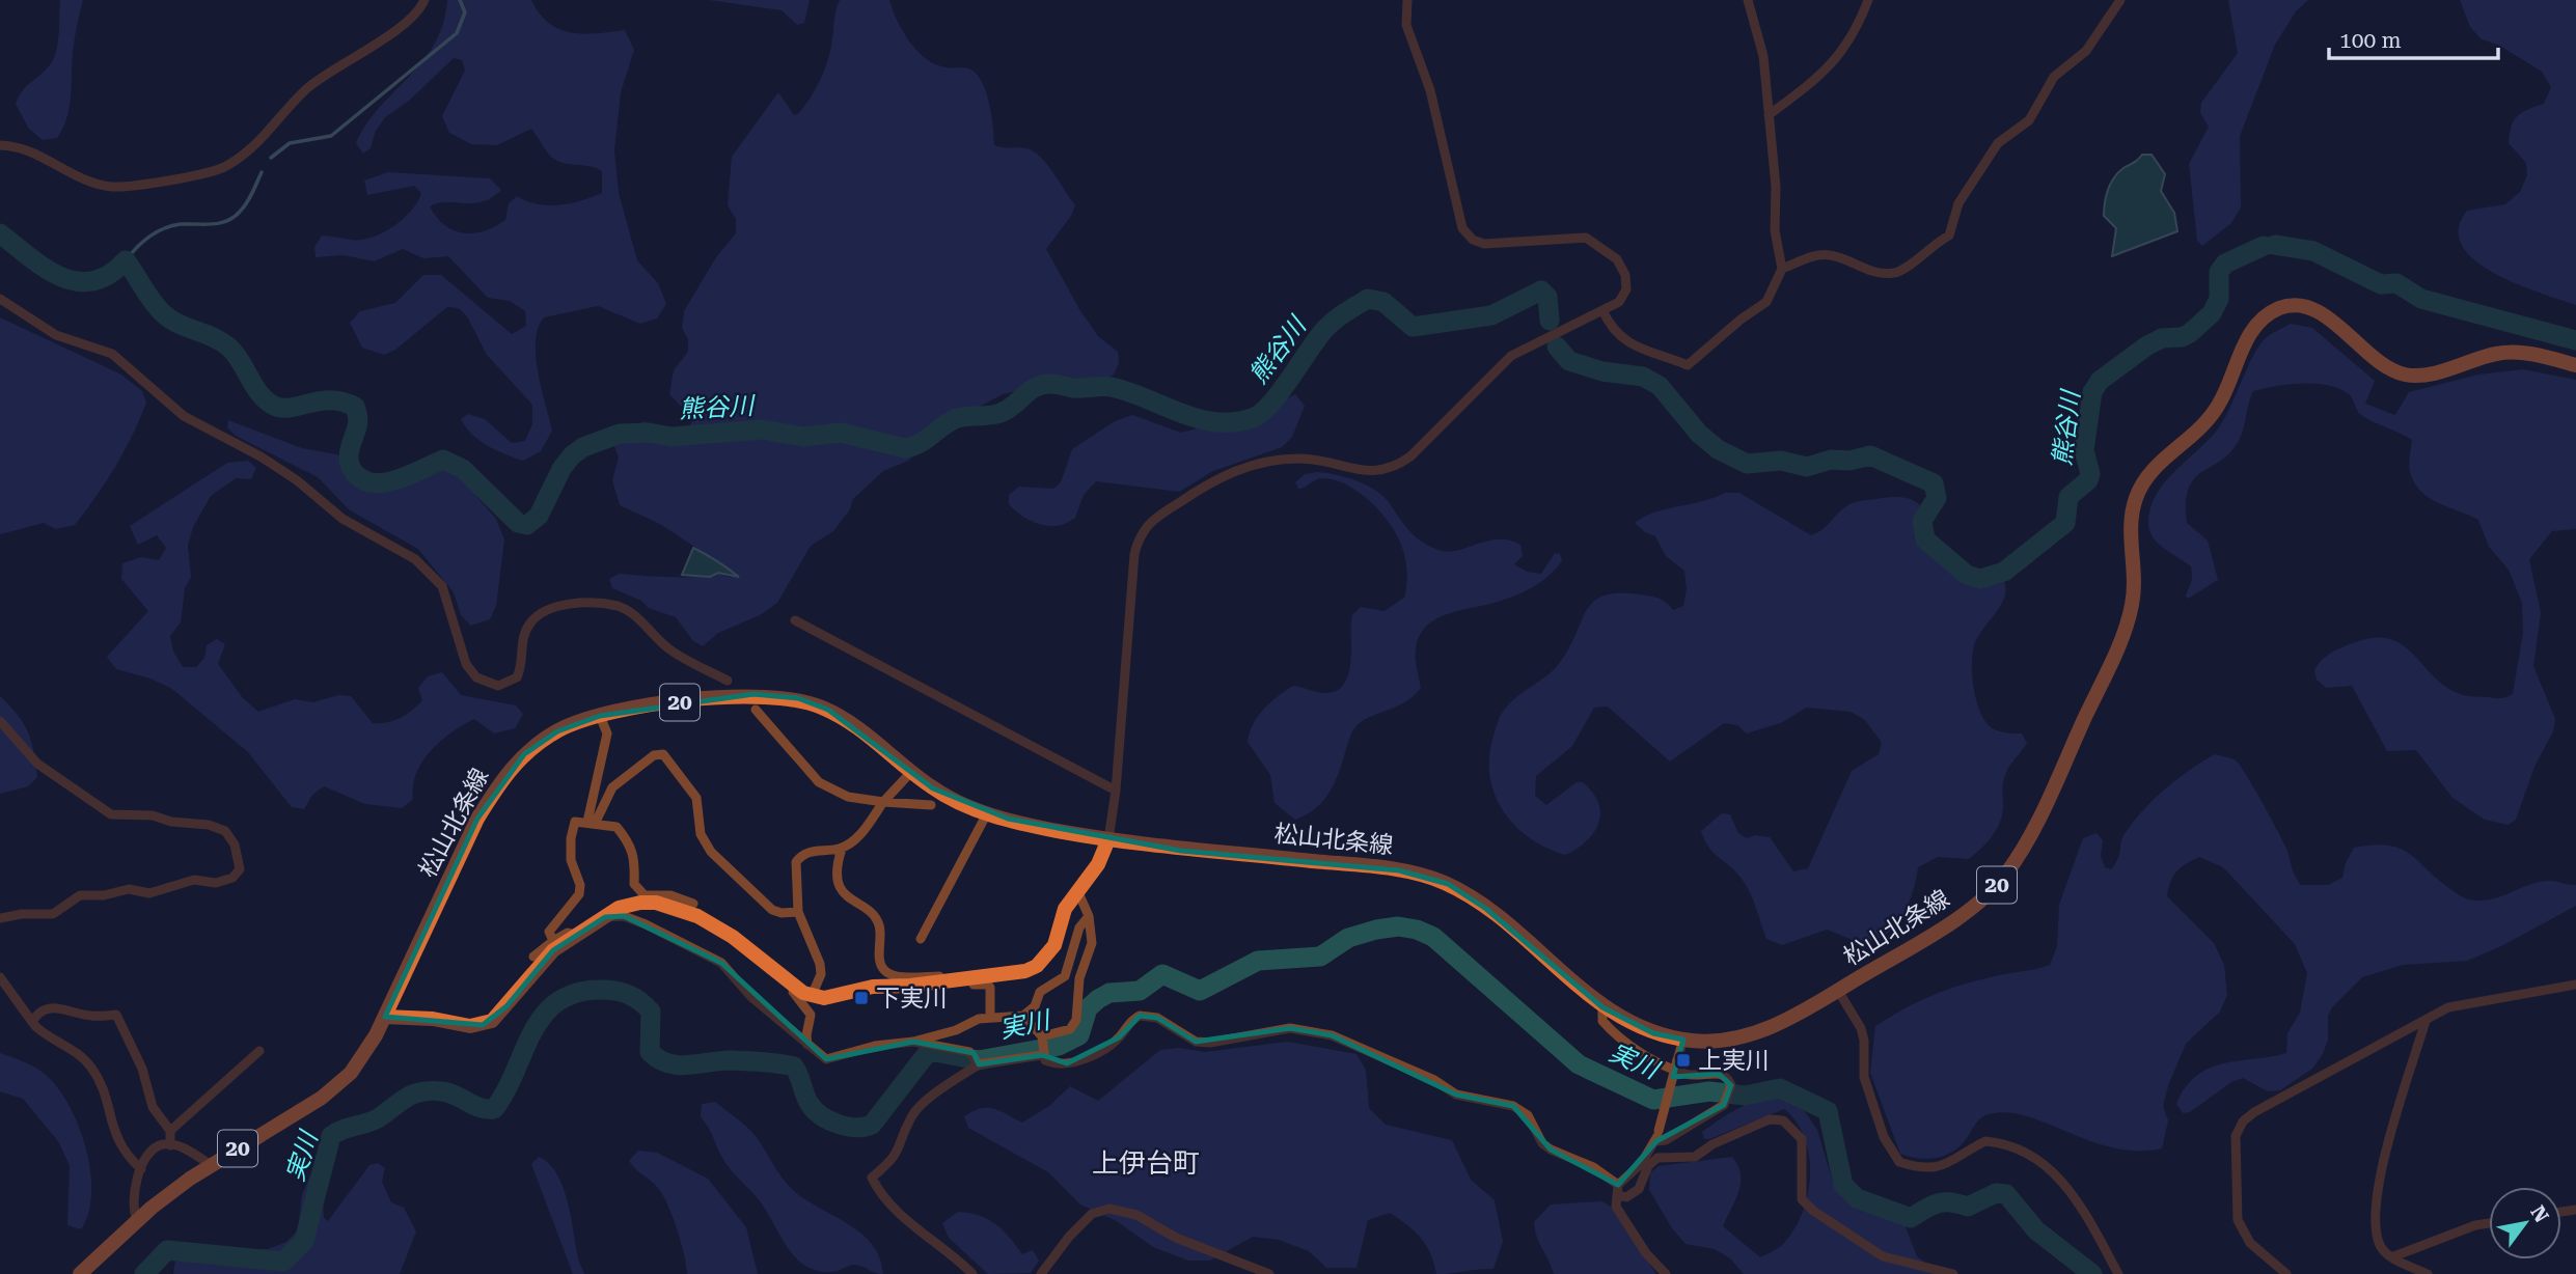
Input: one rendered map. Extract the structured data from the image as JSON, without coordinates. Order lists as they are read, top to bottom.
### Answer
{
  "streets": {
    "main road": ["20", "松山北条線"]
  },
  "districts": ["上伊台町"],
  "water": ["熊谷川", "実川"],
  "places": {
    "transit": ["下実川", "上実川"]
  },
  "scale_bar": "100 m",
  "north": "top right"
}
